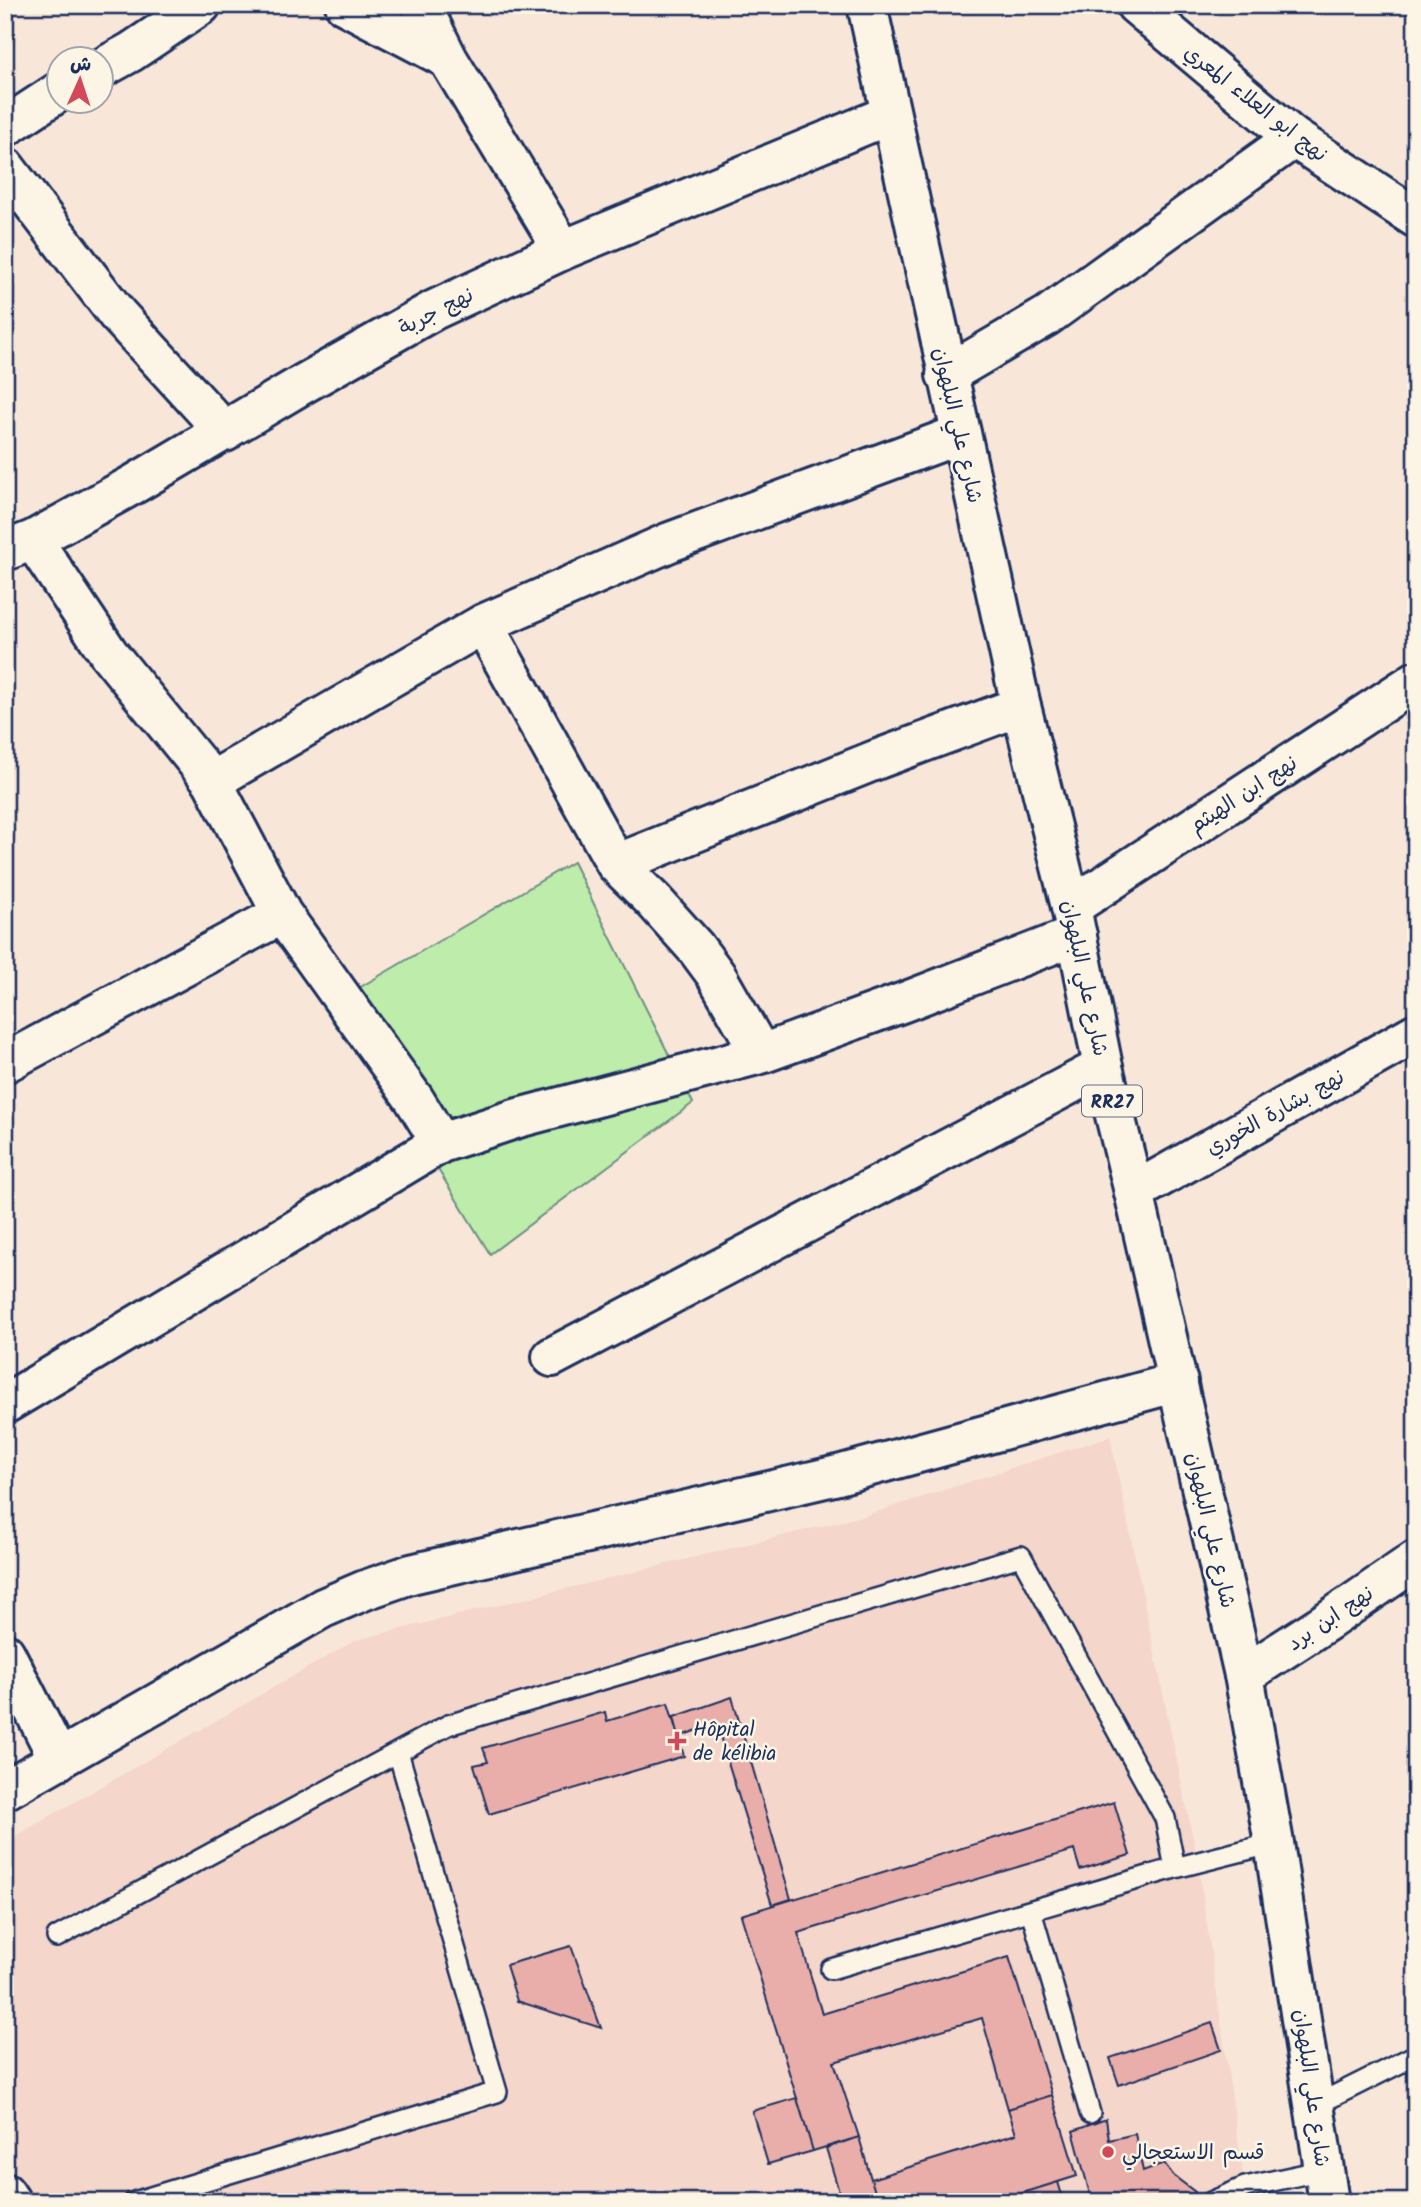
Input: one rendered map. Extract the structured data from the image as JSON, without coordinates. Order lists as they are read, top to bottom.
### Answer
{
  "streets": {
    "street": [
      "نهج ابو العلاء المعري",
      "نهج جربة",
      "شارع علي البلهوان",
      "نهج ابن الهيثم",
      "RR27",
      "نهج بشارة الخوري",
      "نهج ابن برد"
    ]
  },
  "crossings": [
    ["نهج جربة", "شارع علي البلهوان"],
    ["شارع علي البلهوان", "نهج ابن الهيثم"],
    ["شارع علي البلهوان", "نهج بشارة الخوري"],
    ["شارع علي البلهوان", "نهج ابن برد"]
  ],
  "places": {
    "health": ["Hôpital de kélibia"],
    "other": ["قسم الاستعجالي"]
  },
  "north": "top"
}
